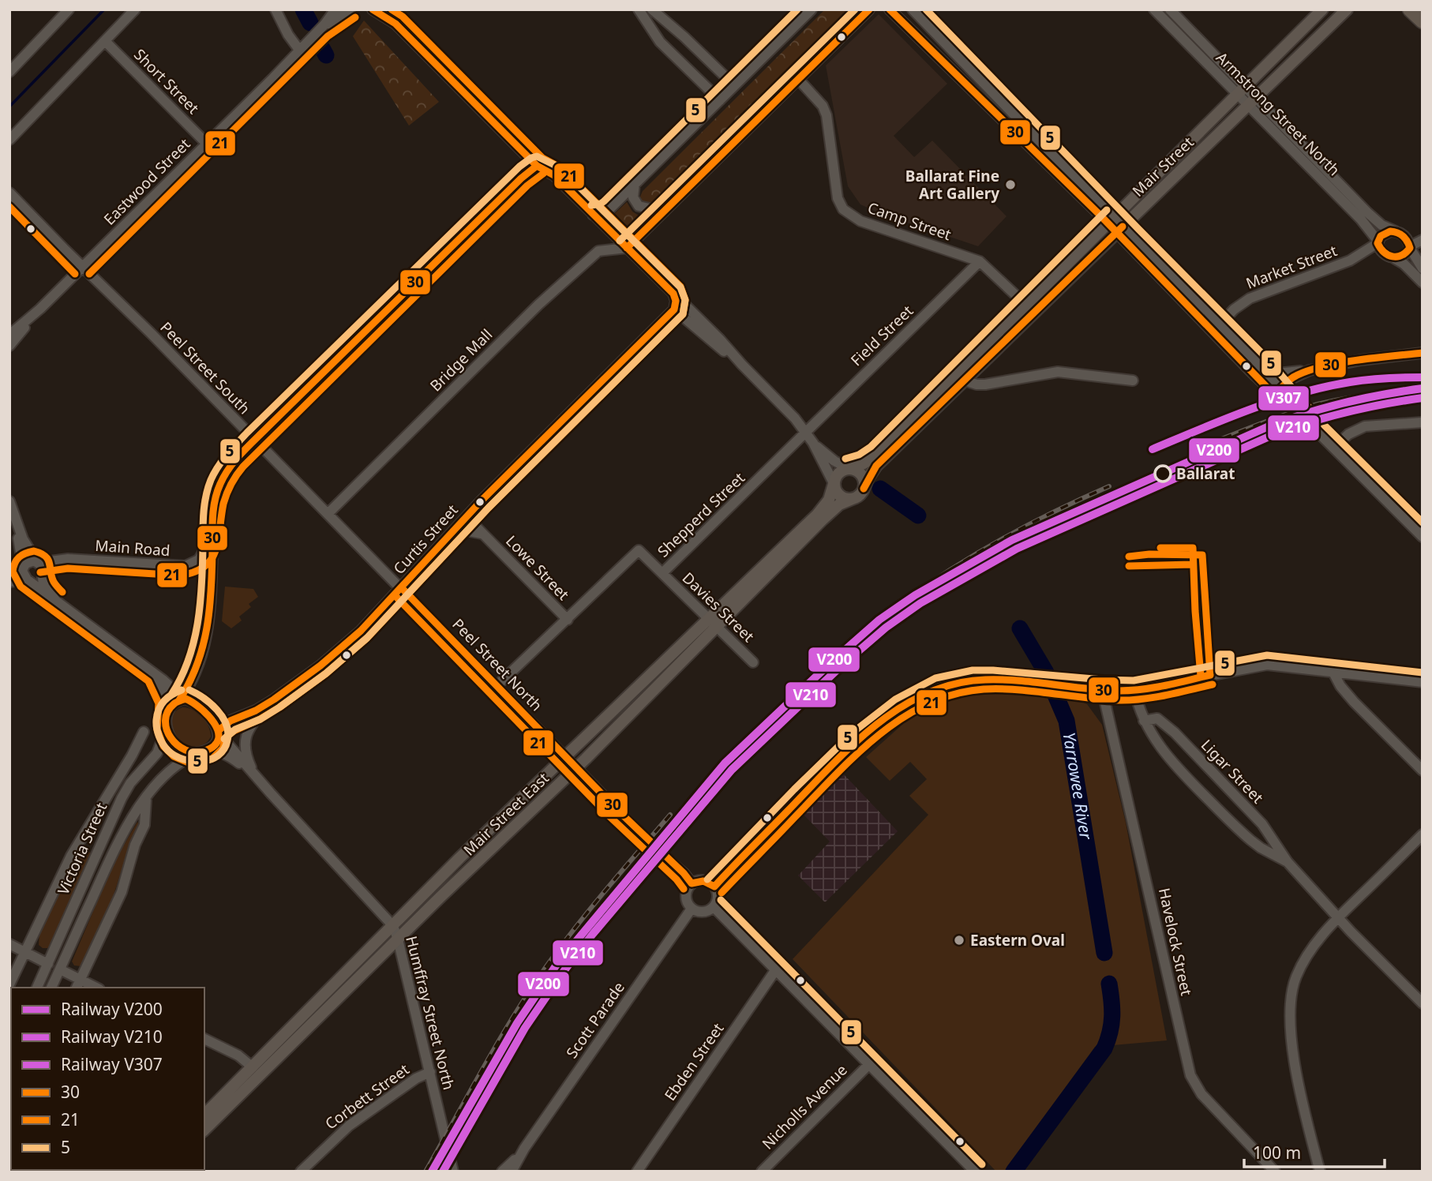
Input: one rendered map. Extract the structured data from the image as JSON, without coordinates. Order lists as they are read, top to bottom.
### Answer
{
  "streets": {
    "main road": ["Mair Street", "Mair Street East"],
    "street": [
      "Short Street",
      "Armstrong Street North",
      "Eastwood Street",
      "Camp Street",
      "Market Street",
      "Field Street",
      "Bridge Mall",
      "Peel Street South",
      "Shepperd Street",
      "Curtis Street",
      "Main Road",
      "Lowe Street",
      "Davies Street",
      "Peel Street North",
      "Ligar Street",
      "Victoria Street",
      "Havelock Street",
      "Humffray Street North",
      "Scott Parade",
      "Ebden Street",
      "Corbett Street",
      "Nicholls Avenue"
    ]
  },
  "crossings": [
    ["Short Street", "Eastwood Street"],
    ["Armstrong Street North", "Mair Street"],
    ["Armstrong Street North", "Market Street"],
    ["Mair Street", "Camp Street"],
    ["Mair Street", "Mair Street East"],
    ["Eastwood Street", "Peel Street South"],
    ["Camp Street", "Field Street"],
    ["Field Street", "Shepperd Street"],
    ["Bridge Mall", "Peel Street South"],
    ["Peel Street South", "Curtis Street"],
    ["Peel Street South", "Peel Street North"],
    ["Shepperd Street", "Lowe Street"],
    ["Shepperd Street", "Davies Street"],
    ["Shepperd Street", "Peel Street North"],
    ["Curtis Street", "Lowe Street"],
    ["Curtis Street", "Peel Street North"],
    ["Curtis Street", "Victoria Street"],
    ["Curtis Street", "Humffray Street North"],
    ["Davies Street", "Mair Street East"],
    ["Peel Street North", "Mair Street East"],
    ["Mair Street East", "Humffray Street North"],
    ["Victoria Street", "Humffray Street North"],
    ["Humffray Street North", "Corbett Street"]
  ],
  "water": ["Yarrowee River"],
  "places": ["Ballarat Fine Art Gallery", "Ballarat", "Eastern Oval"],
  "lines": [
    "transit line 30",
    "transit line 21",
    "transit line 5",
    "rail line V307",
    "rail line V200",
    "rail line V210"
  ],
  "legend": [
    "Railway V200",
    "Railway V210",
    "Railway V307",
    "30",
    "21",
    "5"
  ],
  "scale_bar": "100 m"
}
